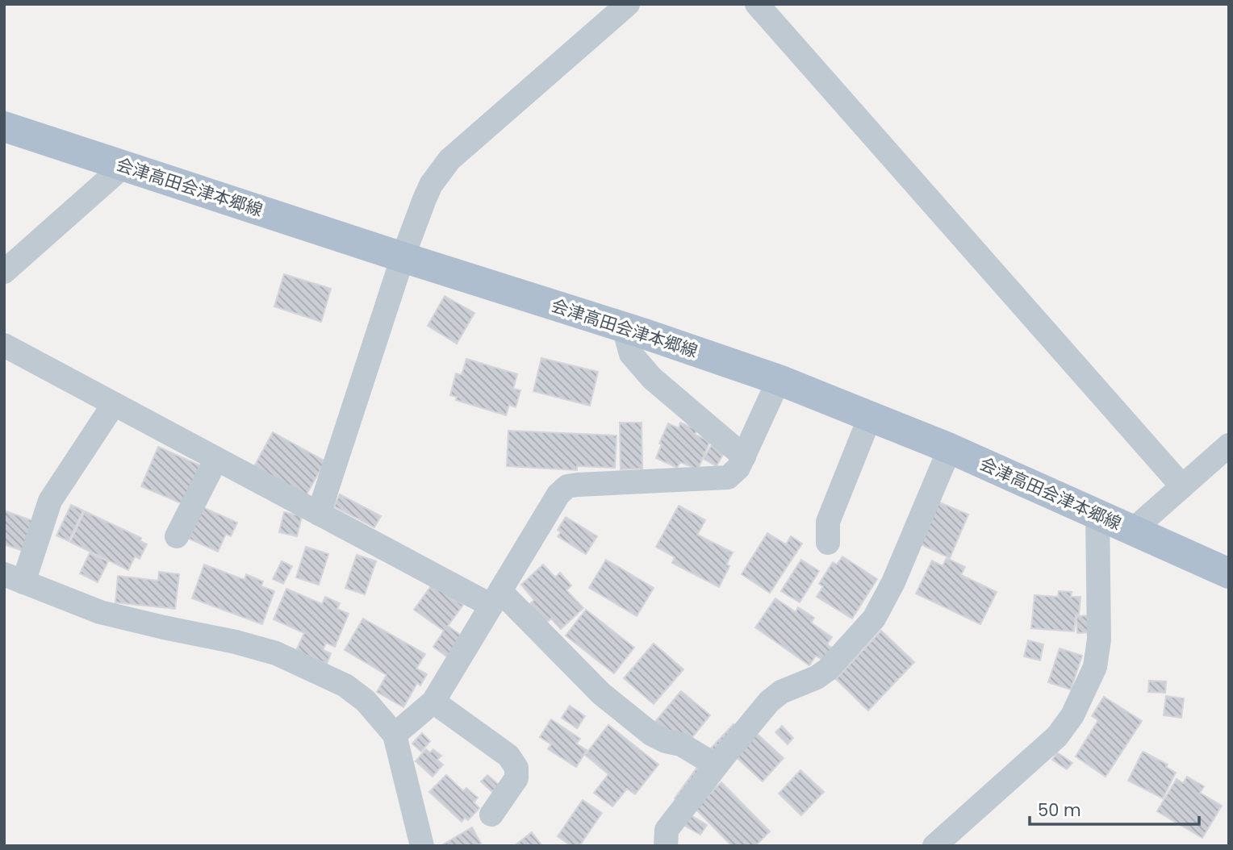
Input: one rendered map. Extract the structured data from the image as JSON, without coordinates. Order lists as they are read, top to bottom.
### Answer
{
  "streets": {
    "main road": ["会津高田会津本郷線"]
  },
  "scale_bar": "50 m"
}
